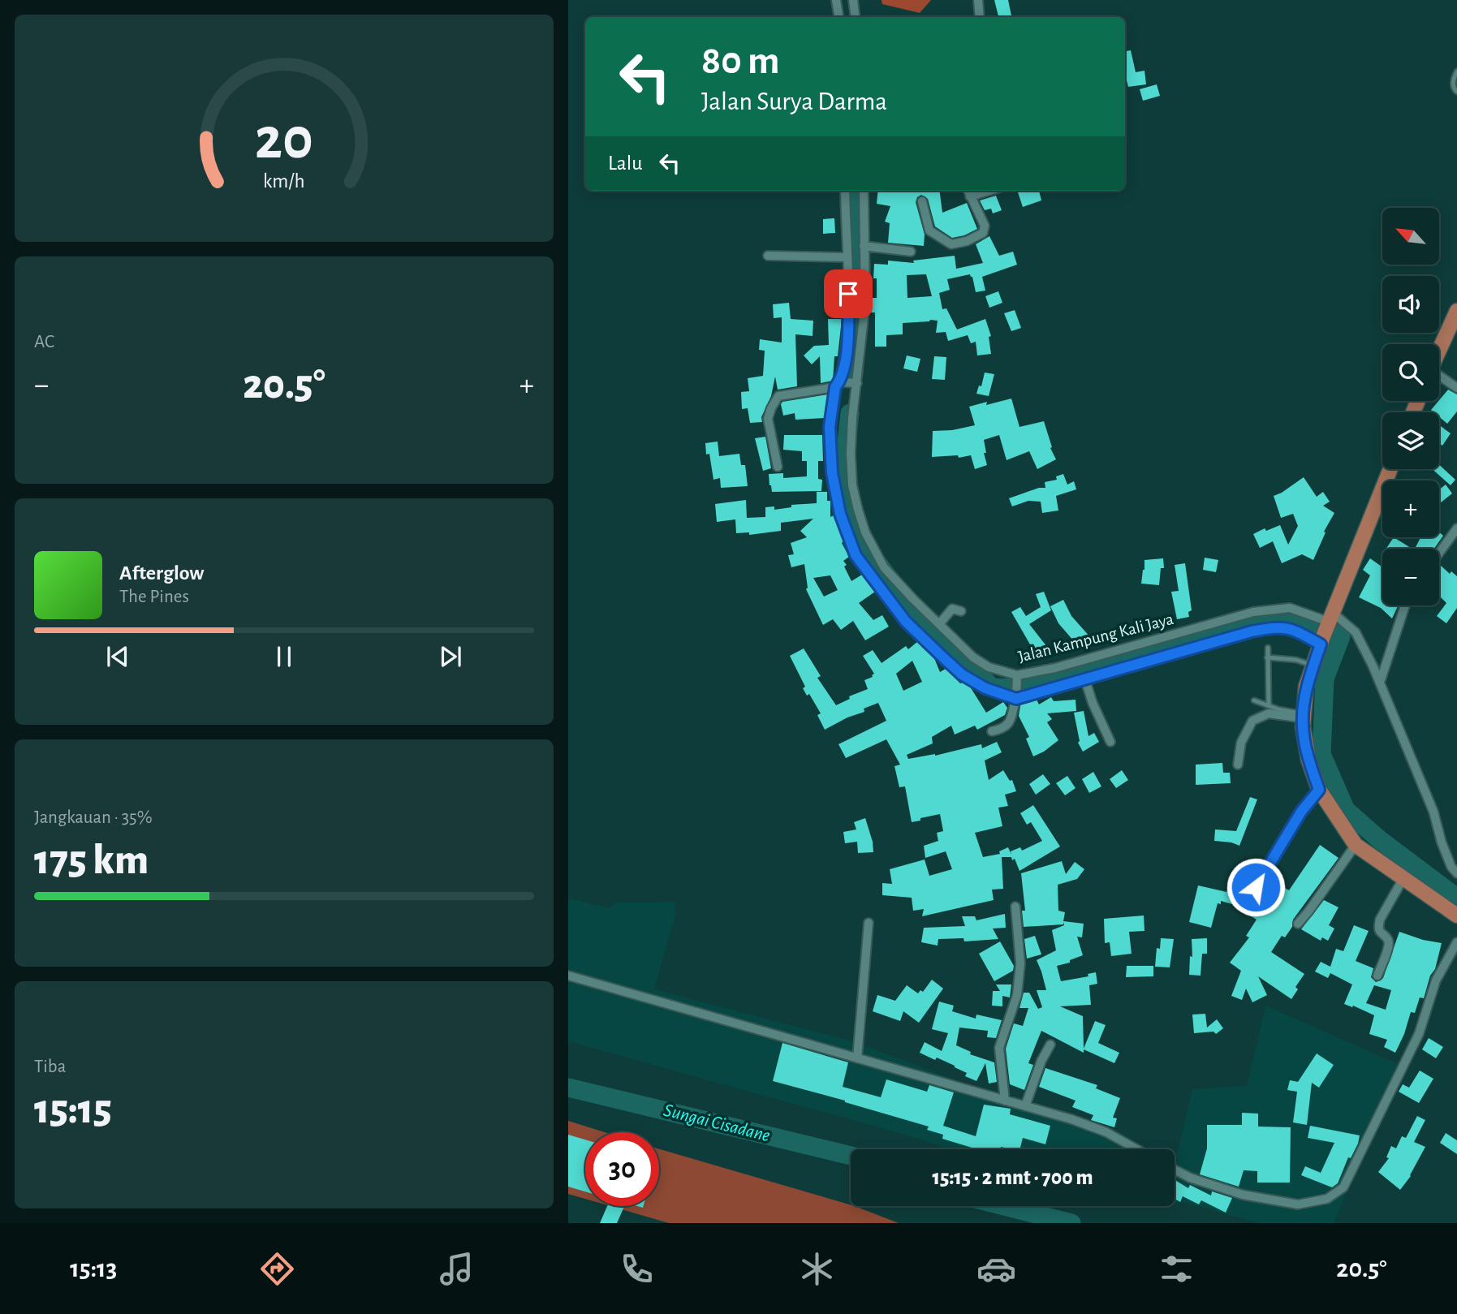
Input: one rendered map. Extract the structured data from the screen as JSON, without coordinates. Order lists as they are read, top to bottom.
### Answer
{
  "streets": {
    "street": ["Jalan Kampung Kali Jaya"]
  },
  "water": ["Sungai Cisadane"],
  "north": "top left",
  "page": {
    "turn": ["80 m", "Jalan Surya Darma"],
    "then": "Lalu",
    "map_buttons": ["+", "−"],
    "tile": [
      "AC",
      ["Jangkauan · 35%", "175 km"],
      ["Tiba", "15:15"]
    ],
    "heat": ["−", "20.5°", "+"],
    "song": ["Afterglow", "The Pines"],
    "limit": "30",
    "trip": "15:15 · 2 mnt · 700 m",
    "tabs": ["15:13", "20.5°"],
    "gauge": ["20", "km/h"]
  }
}
